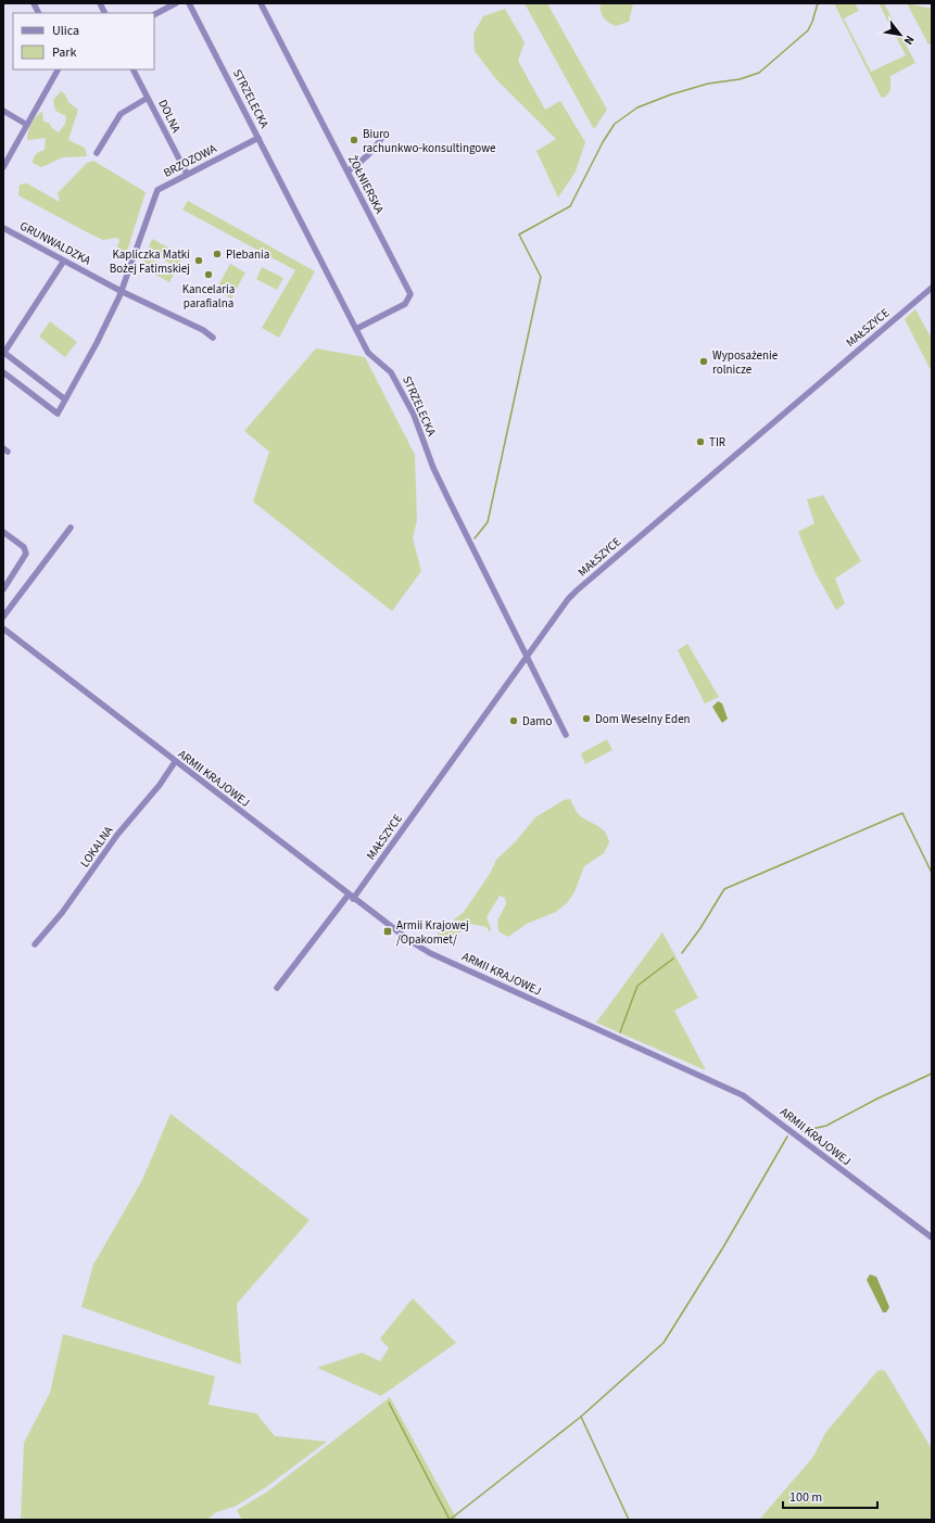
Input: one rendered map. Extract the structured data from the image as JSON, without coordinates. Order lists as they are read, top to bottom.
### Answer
{
  "streets": {
    "street": [
      "STRZELECKA",
      "DOLNA",
      "BRZOZOWA",
      "ŻOŁNIERSKA",
      "GRUNWALDZKA",
      "MAŁSZYCE",
      "ARMII KRAJOWEJ",
      "LOKALNA"
    ]
  },
  "crossings": [
    ["STRZELECKA", "BRZOZOWA"],
    ["STRZELECKA", "ŻOŁNIERSKA"],
    ["STRZELECKA", "MAŁSZYCE"],
    ["DOLNA", "BRZOZOWA"],
    ["BRZOZOWA", "GRUNWALDZKA"],
    ["MAŁSZYCE", "ARMII KRAJOWEJ"],
    ["ARMII KRAJOWEJ", "LOKALNA"]
  ],
  "places": {
    "other": [
      "Biuro rachunkwo-konsultingowe",
      "Plebania",
      "Kapliczka Matki Bożej Fatimskiej",
      "Kancelaria parafialna",
      "Wyposażenie rolnicze",
      "TIR",
      "Dom Weselny Eden",
      "Damo"
    ],
    "transit": ["Armii Krajowej /Opakomet/"]
  },
  "legend": ["Ulica", "Park"],
  "scale_bar": "100 m",
  "north": "bottom right"
}
